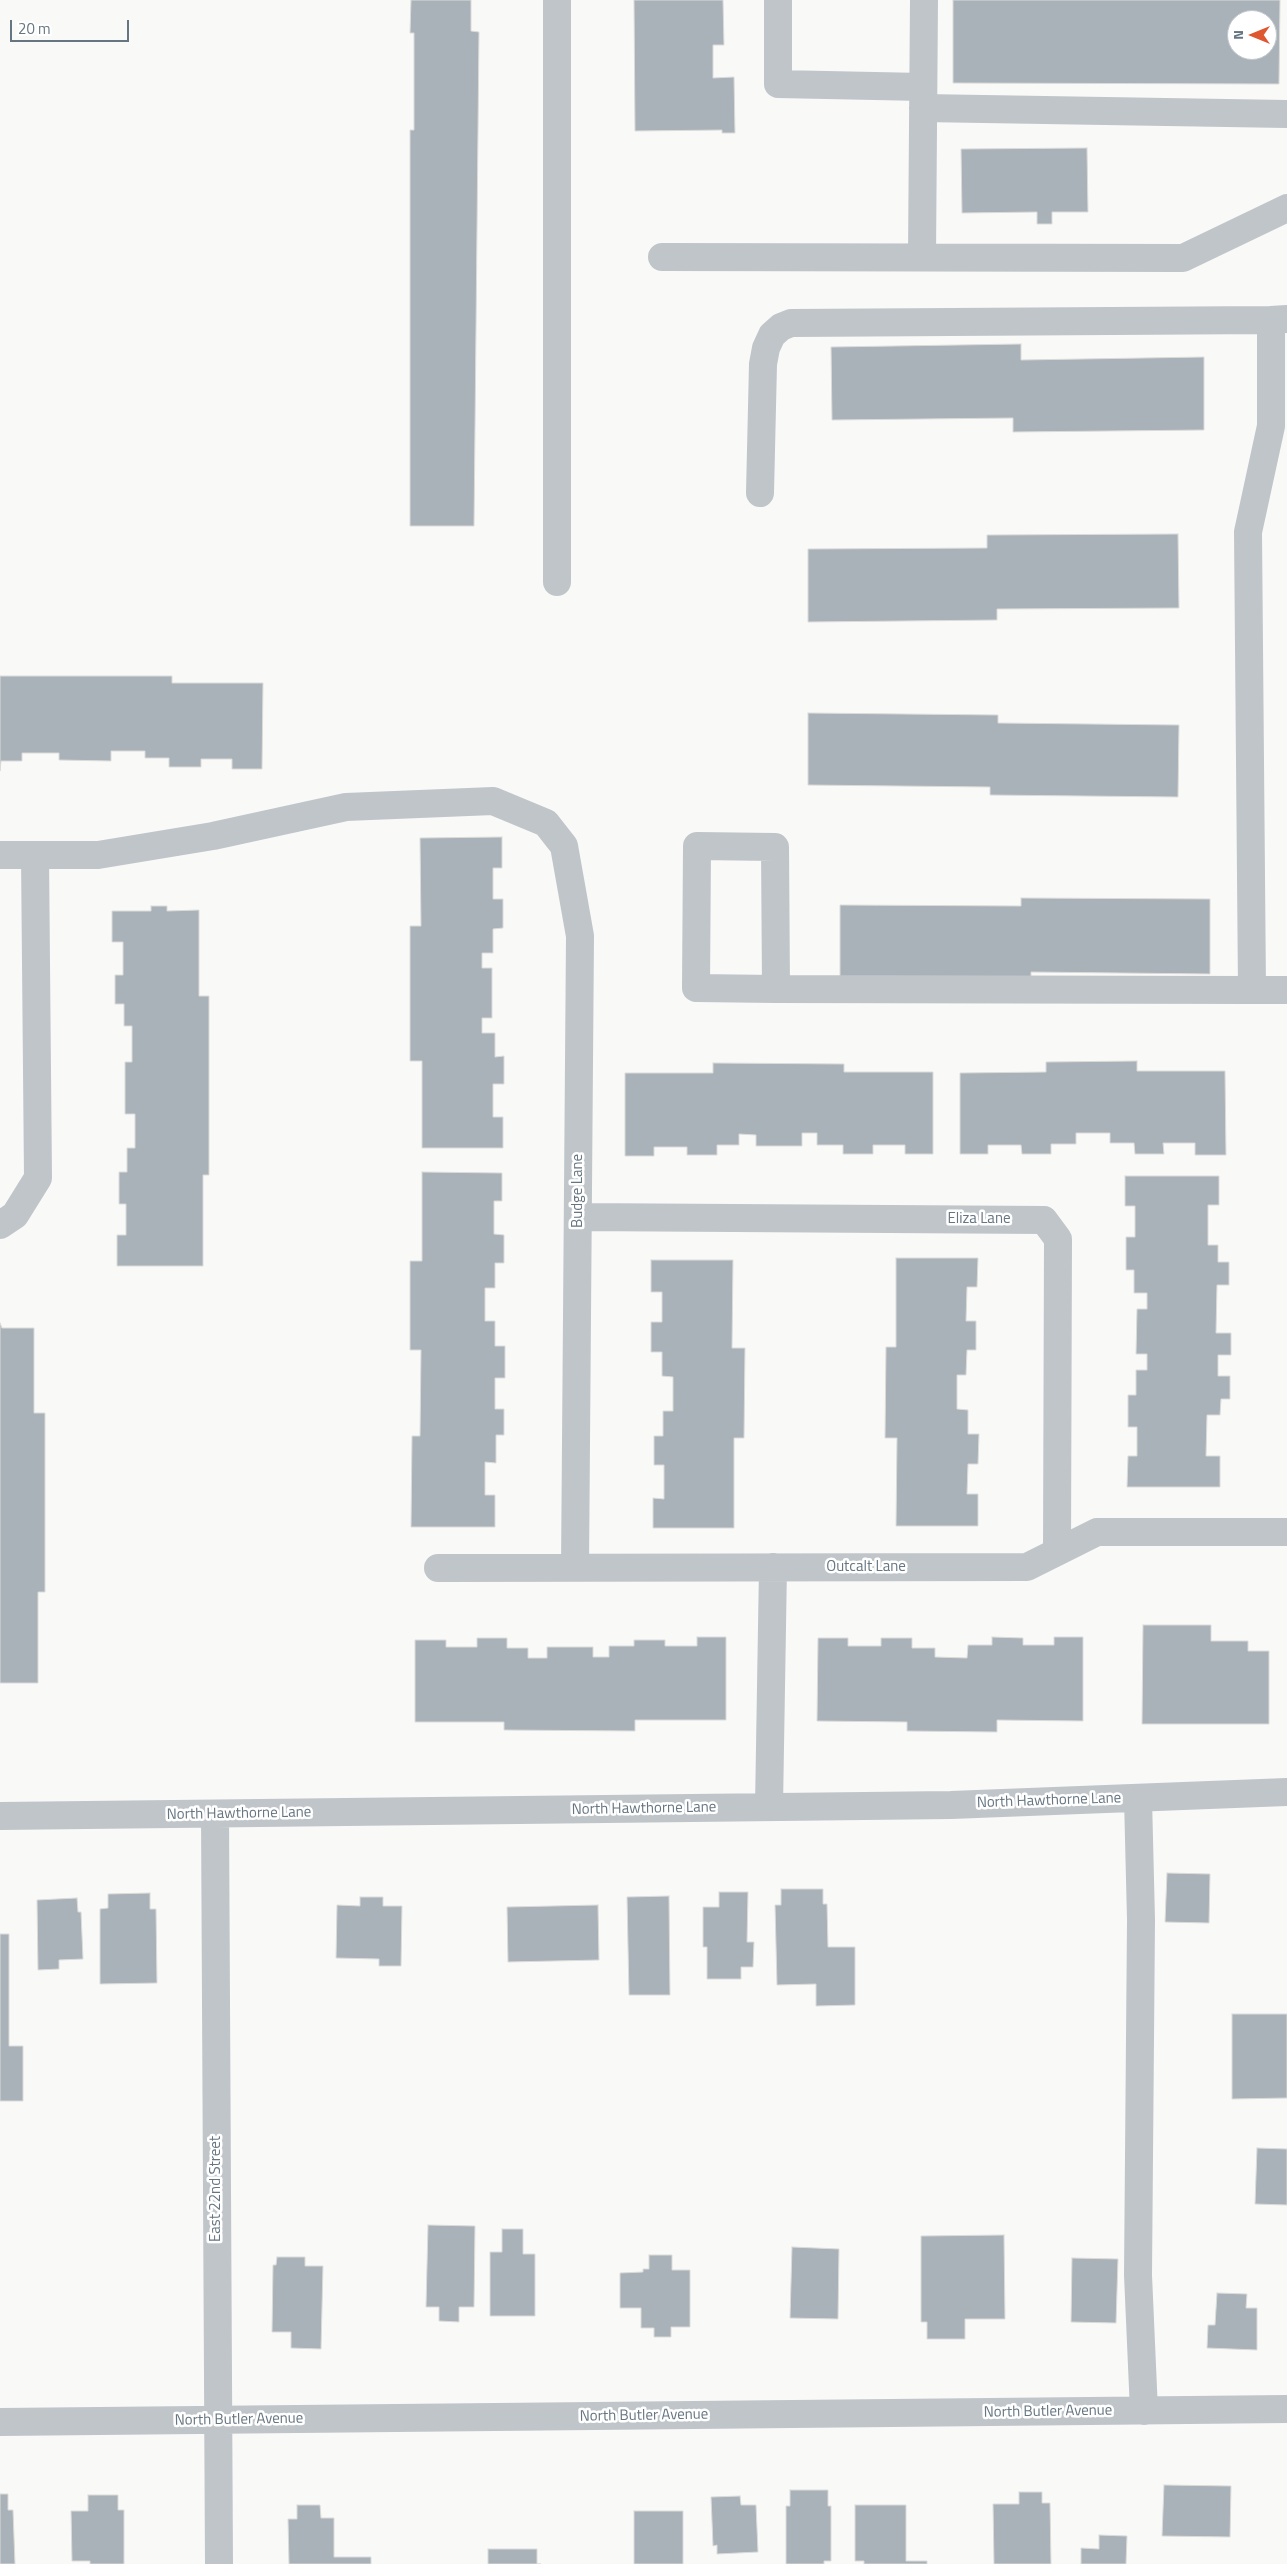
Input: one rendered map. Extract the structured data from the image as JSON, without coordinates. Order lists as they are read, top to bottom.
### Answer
{
  "streets": {
    "street": [
      "Budge Lane",
      "Eliza Lane",
      "Outcalt Lane",
      "North Hawthorne Lane",
      "East 22nd Street",
      "North Butler Avenue"
    ]
  },
  "crossings": [
    ["Budge Lane", "Eliza Lane"],
    ["Budge Lane", "Outcalt Lane"],
    ["Eliza Lane", "Outcalt Lane"],
    ["North Hawthorne Lane", "East 22nd Street"],
    ["East 22nd Street", "North Butler Avenue"]
  ],
  "scale_bar": "20 m",
  "north": "left"
}
